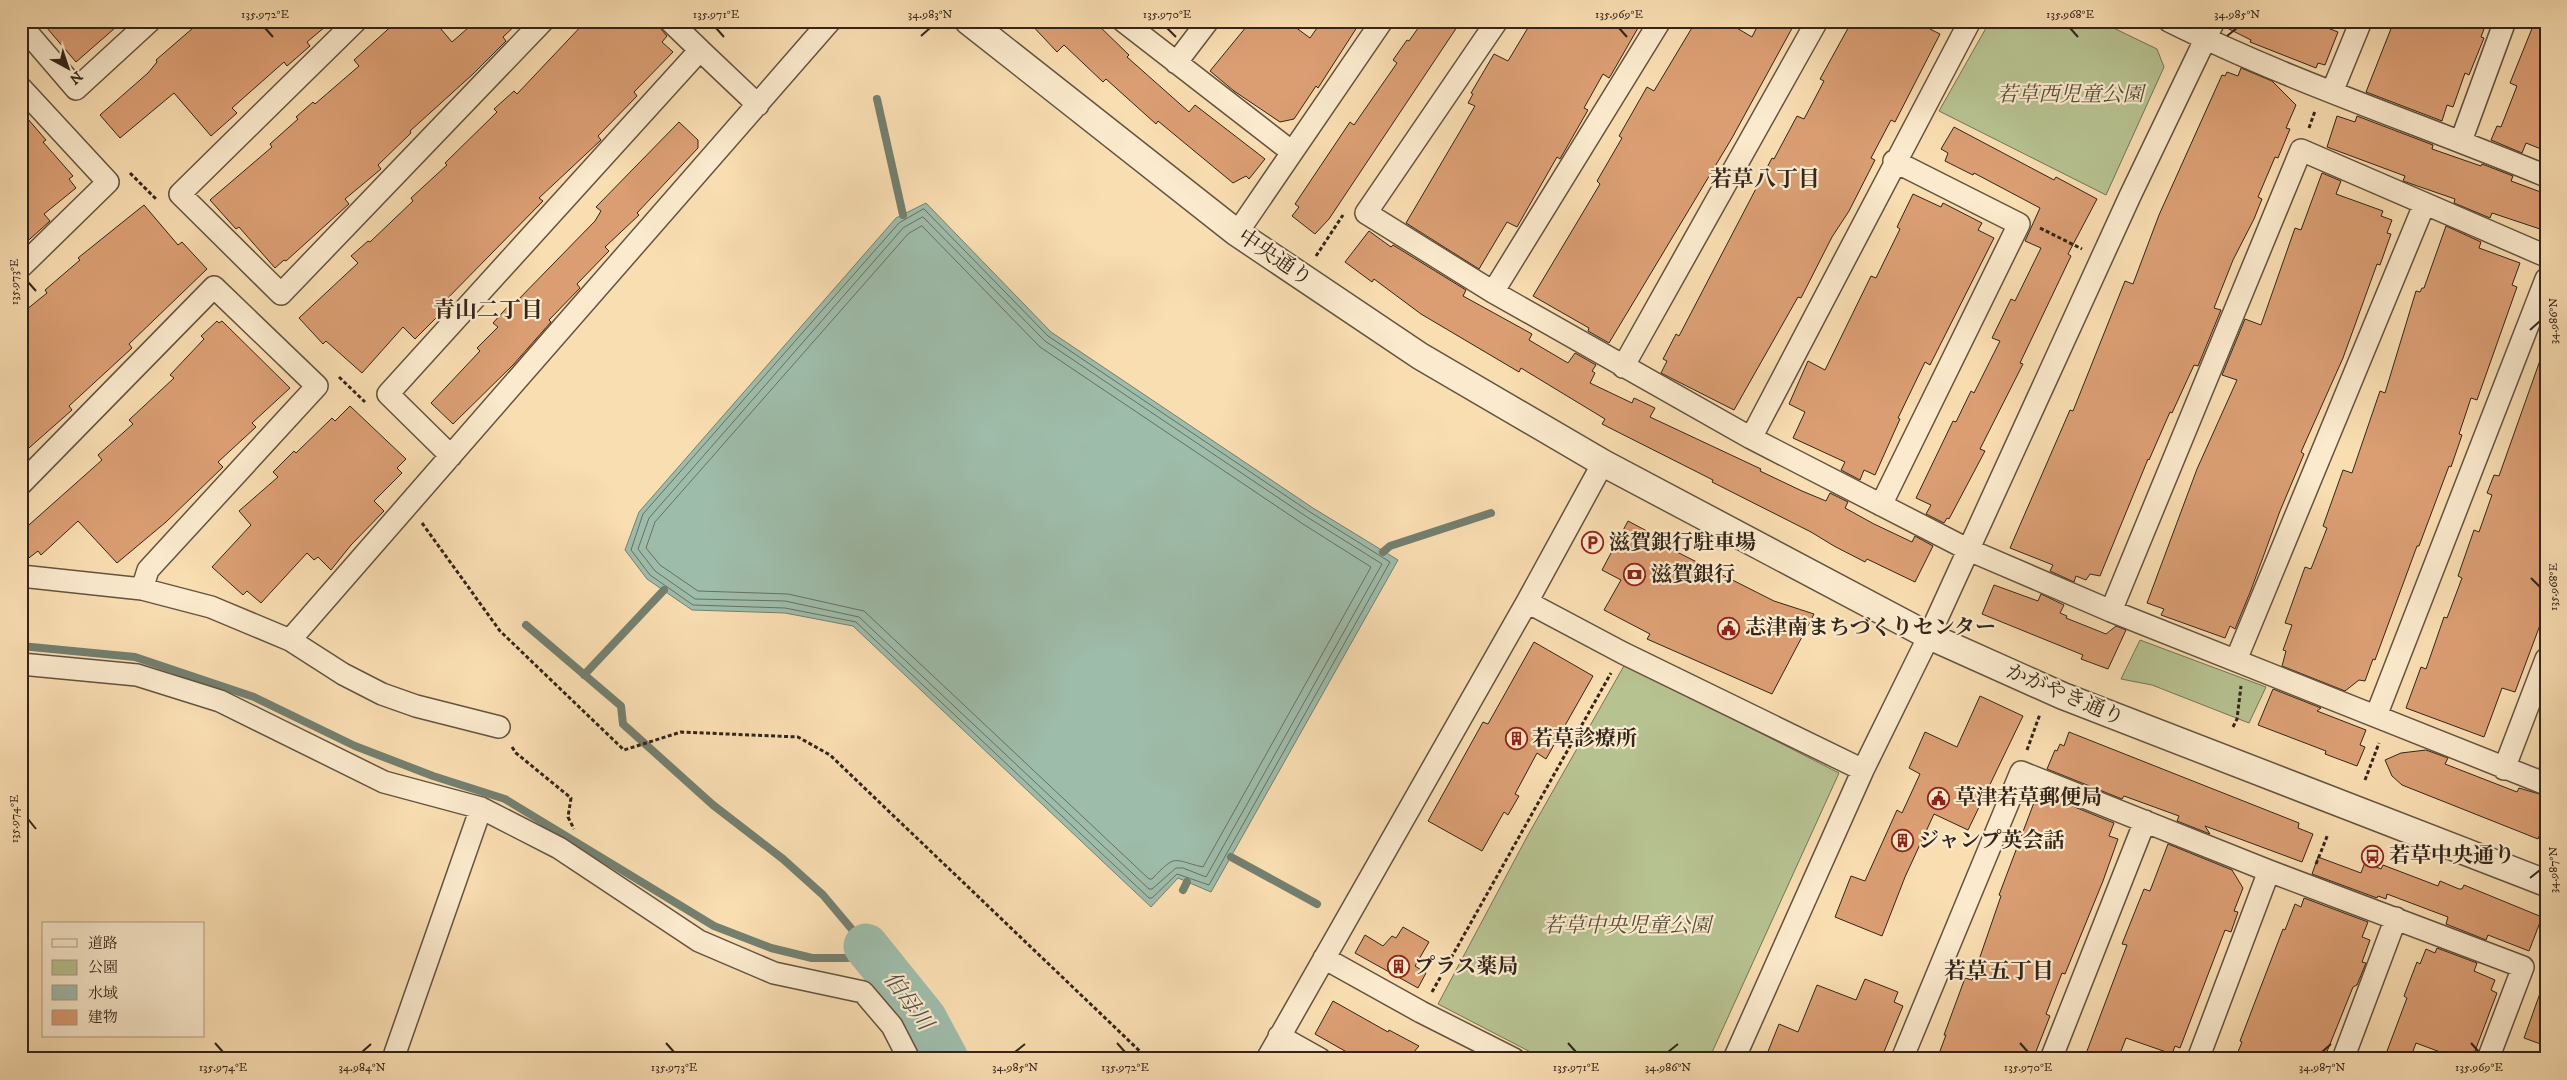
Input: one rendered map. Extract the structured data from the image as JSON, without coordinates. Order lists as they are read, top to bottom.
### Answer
{
  "streets": {
    "street": ["中央通り", "かがやき通り"]
  },
  "crossings": [
    ["中央通り", "かがやき通り"]
  ],
  "districts": ["若草八丁目", "青山二丁目", "若草五丁目"],
  "water": ["伯母川"],
  "parks": ["若草西児童公園", "若草中央児童公園"],
  "places": {
    "parking": ["滋賀銀行駐車場"],
    "bank": ["滋賀銀行"],
    "public building": ["志津南まちづくりセンター", "草津若草郵便局"],
    "building": ["若草診療所", "ジャンプ英会話", "プラス薬局"],
    "bus stop": ["若草中央通り"]
  },
  "legend": [
    "道路",
    "公園",
    "水域",
    "建物"
  ],
  "north": "bottom right",
  "coordinates": [
    "135.972°E",
    "135.971°E",
    "34.983°N",
    "135.970°E",
    "135.969°E",
    "135.968°E",
    "34.985°N",
    "135.973°E",
    "34.986°N",
    "135.974°E",
    "34.987°N",
    "34.984°N"
  ]
}
